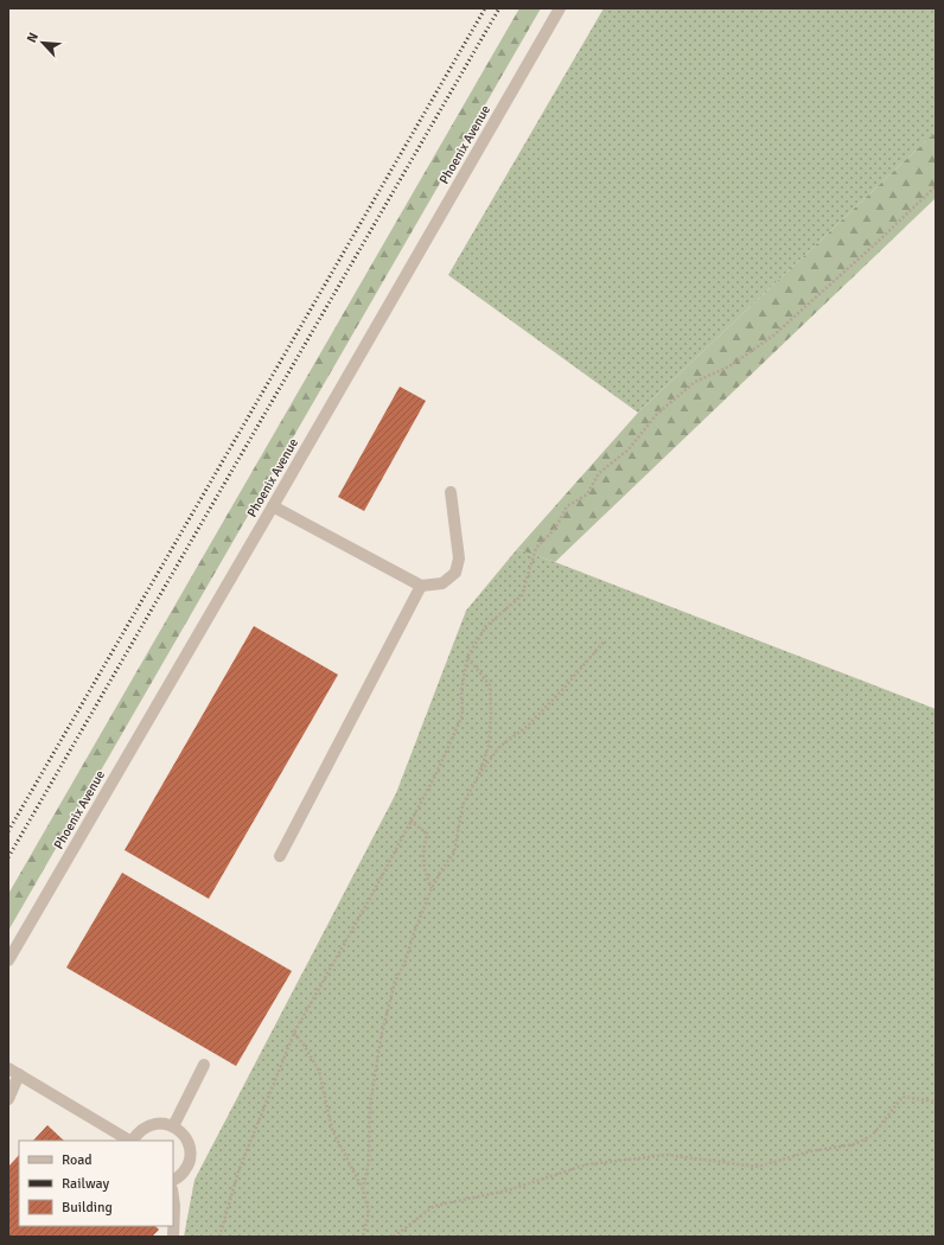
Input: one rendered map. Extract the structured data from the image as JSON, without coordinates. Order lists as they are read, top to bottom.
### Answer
{
  "streets": {
    "lane": ["Phoenix Avenue"]
  },
  "legend": ["Road", "Railway", "Building"],
  "north": "top left"
}
